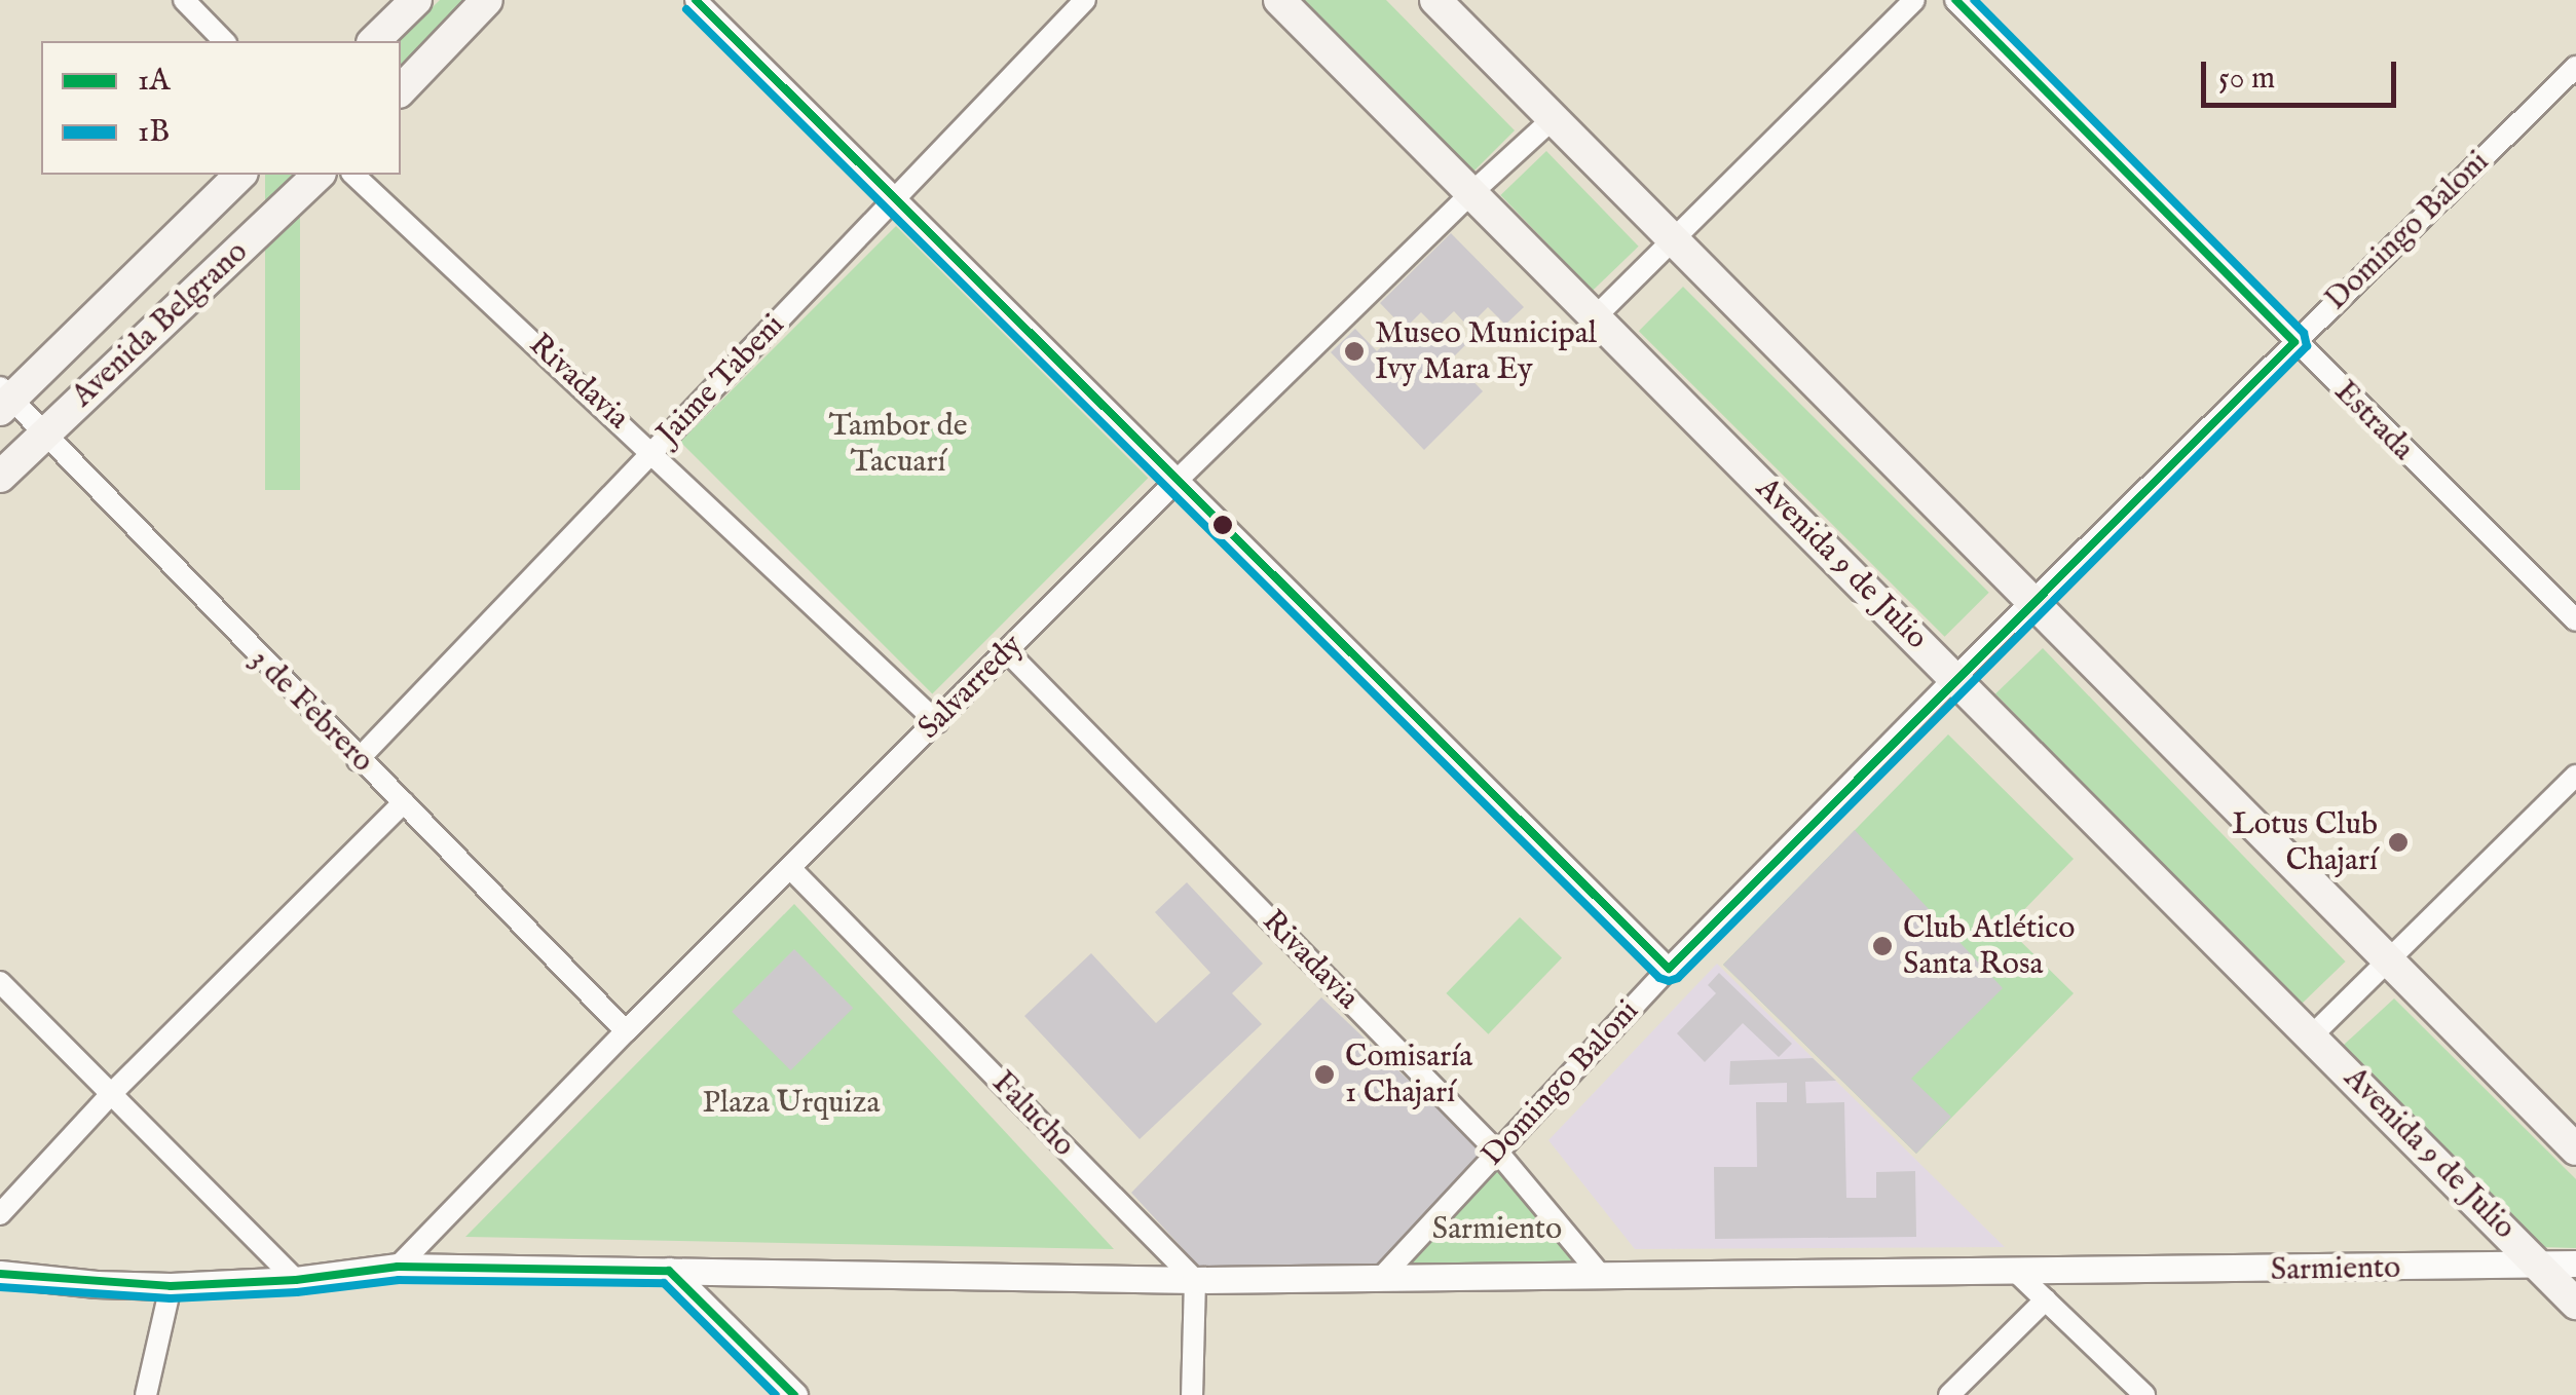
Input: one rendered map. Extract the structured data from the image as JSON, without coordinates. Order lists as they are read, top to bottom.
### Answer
{
  "streets": {
    "main road": ["Avenida Belgrano", "Avenida 9 de Julio"],
    "street": [
      "Domingo Baloni",
      "Jaime Tabeni",
      "Rivadavia",
      "Estrada",
      "Salvarredy",
      "3 de Febrero",
      "Falucho",
      "Sarmiento"
    ]
  },
  "crossings": [
    ["Domingo Baloni", "Rivadavia"],
    ["Domingo Baloni", "Estrada"],
    ["Domingo Baloni", "Avenida 9 de Julio"],
    ["Domingo Baloni", "Sarmiento"],
    ["Avenida Belgrano", "3 de Febrero"],
    ["Jaime Tabeni", "Rivadavia"],
    ["Jaime Tabeni", "3 de Febrero"],
    ["Rivadavia", "Salvarredy"],
    ["Rivadavia", "Sarmiento"],
    ["Avenida 9 de Julio", "Salvarredy"],
    ["Avenida 9 de Julio", "Sarmiento"],
    ["Salvarredy", "3 de Febrero"],
    ["Salvarredy", "Falucho"],
    ["Salvarredy", "Sarmiento"],
    ["Falucho", "Sarmiento"]
  ],
  "parks": ["Tambor de Tacuarí", "Plaza Urquiza", "Sarmiento"],
  "places": [
    "Museo Municipal Ivy Mara Ey",
    "Lotus Club Chajarí",
    "Club Atlético Santa Rosa",
    "Comisaría 1 Chajarí"
  ],
  "lines": ["transit line 1A", "transit line 1B"],
  "legend": ["1A", "1B"],
  "scale_bar": "50 m"
}
